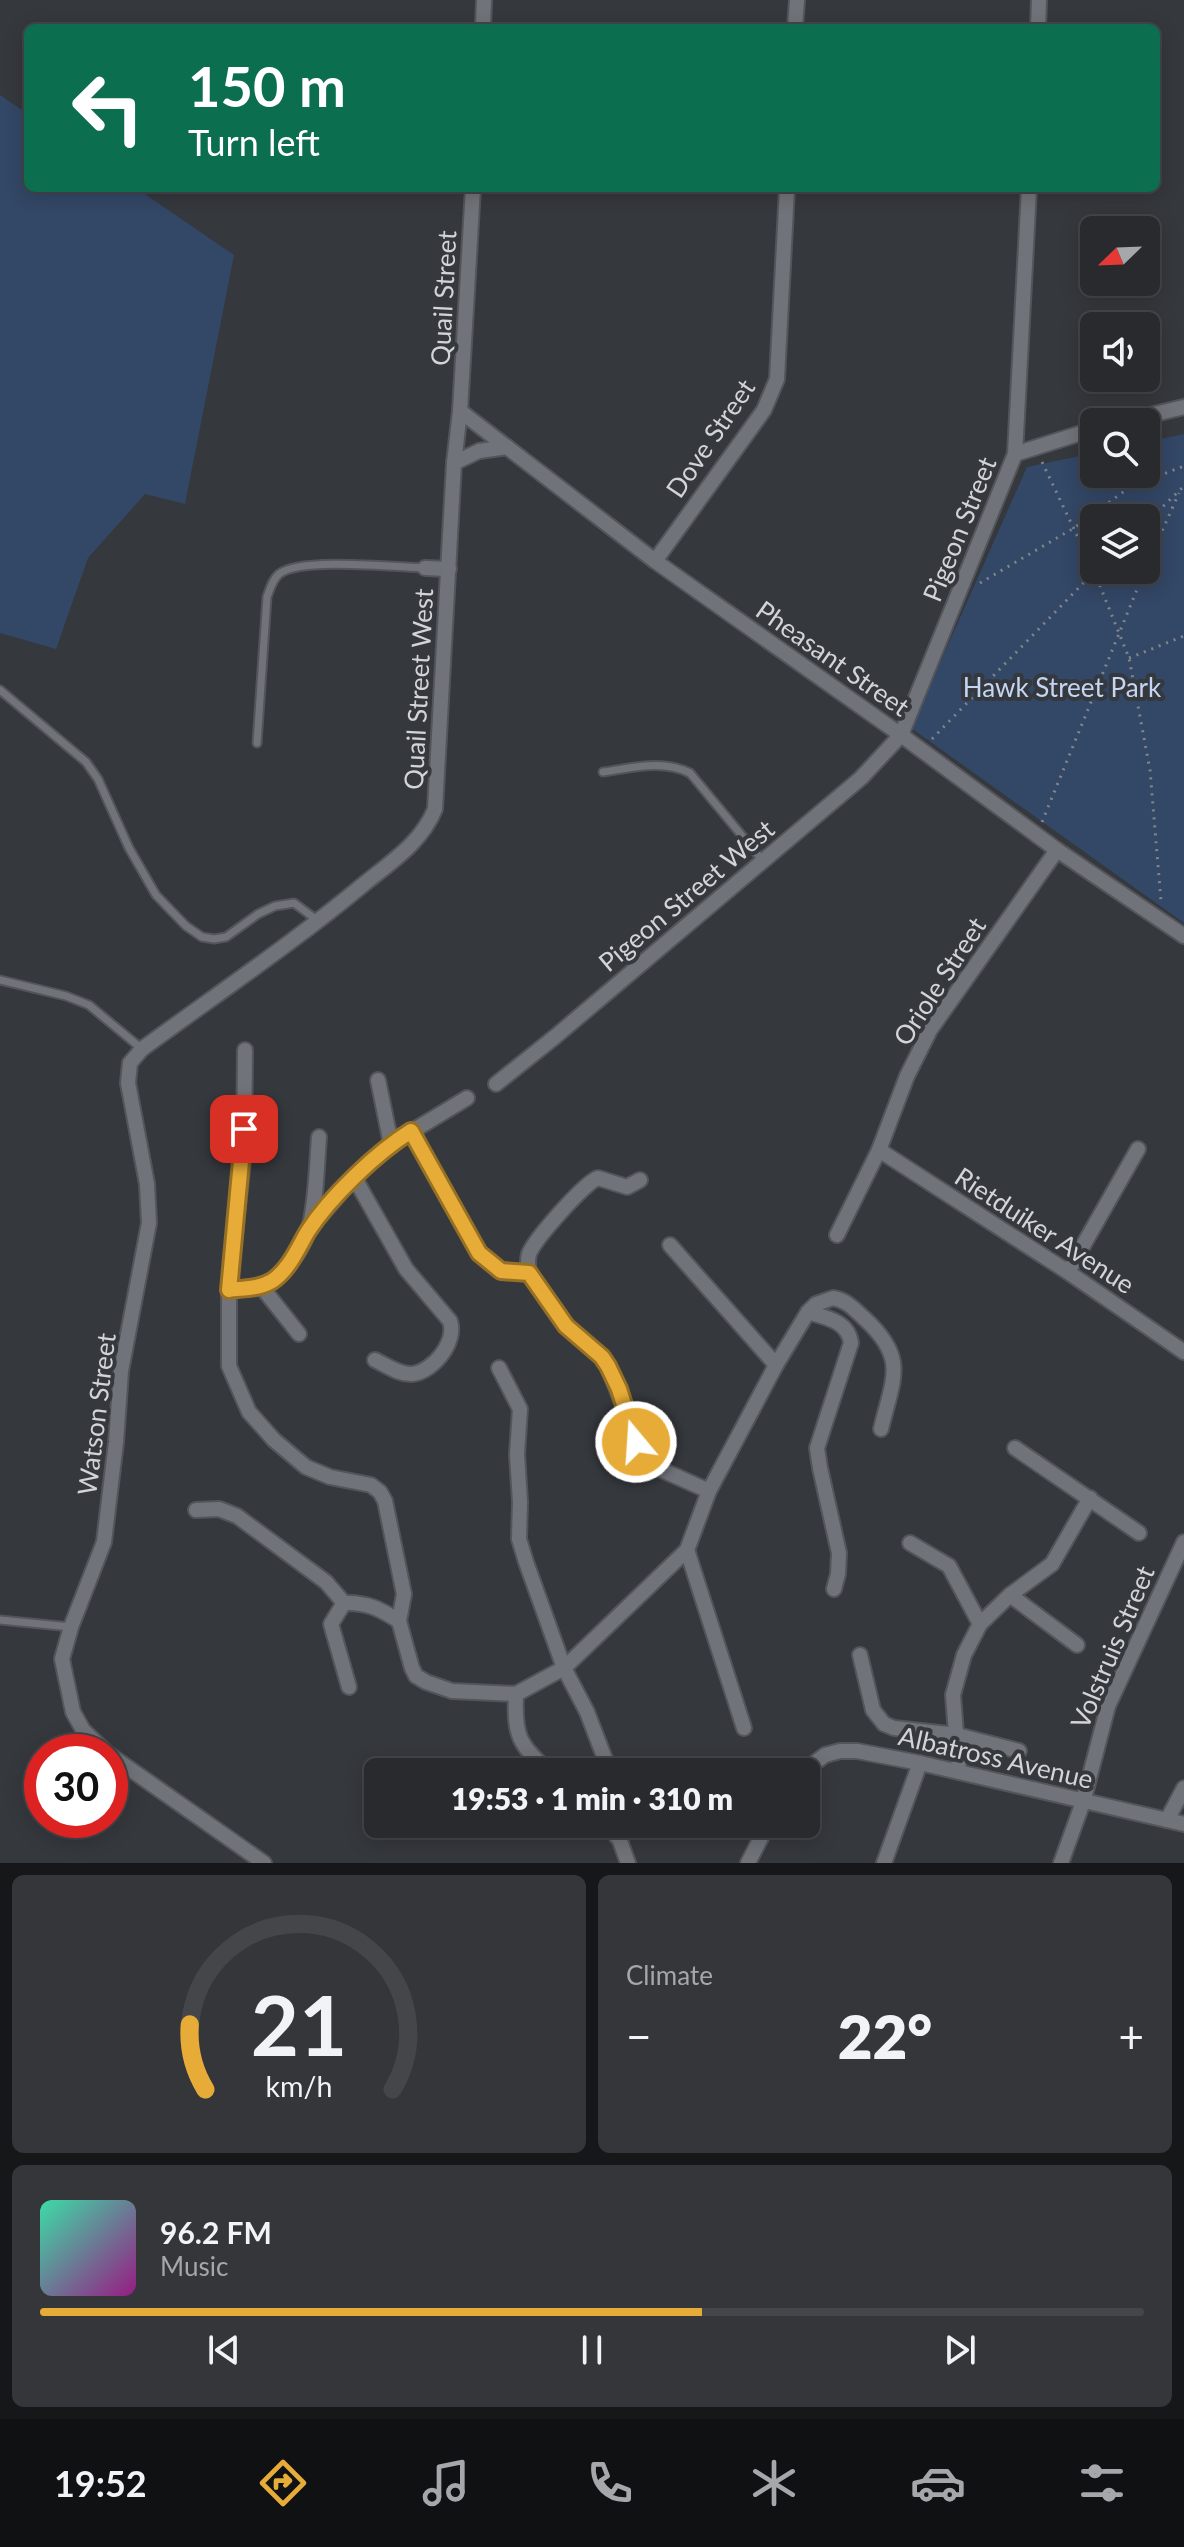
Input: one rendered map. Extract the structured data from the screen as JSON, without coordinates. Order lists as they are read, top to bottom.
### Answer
{
  "streets": {
    "street": [
      "Quail Street",
      "Dove Street",
      "Pigeon Street",
      "Pheasant Street",
      "Quail Street West",
      "Pigeon Street West",
      "Oriole Street",
      "Rietduiker Avenue",
      "Watson Street",
      "Volstruis Street",
      "Albatross Avenue"
    ]
  },
  "crossings": [
    ["Quail Street", "Pheasant Street"],
    ["Quail Street", "Quail Street West"],
    ["Dove Street", "Pheasant Street"],
    ["Pigeon Street", "Pheasant Street"],
    ["Pigeon Street", "Pigeon Street West"],
    ["Pheasant Street", "Quail Street West"],
    ["Pheasant Street", "Pigeon Street West"],
    ["Pheasant Street", "Oriole Street"],
    ["Quail Street West", "Watson Street"],
    ["Oriole Street", "Rietduiker Avenue"],
    ["Volstruis Street", "Albatross Avenue"]
  ],
  "parks": ["Hawk Street Park"],
  "north": "bottom left",
  "page": {
    "turn": ["150 m", "Turn left"],
    "limit": "30",
    "trip": "19:53 · 1 min · 310 m",
    "tile": "Climate",
    "heat": ["−", "22°", "+"],
    "song": ["96.2 FM", "Music"],
    "tabs": "19:52",
    "gauge": ["21", "km/h"]
  }
}
